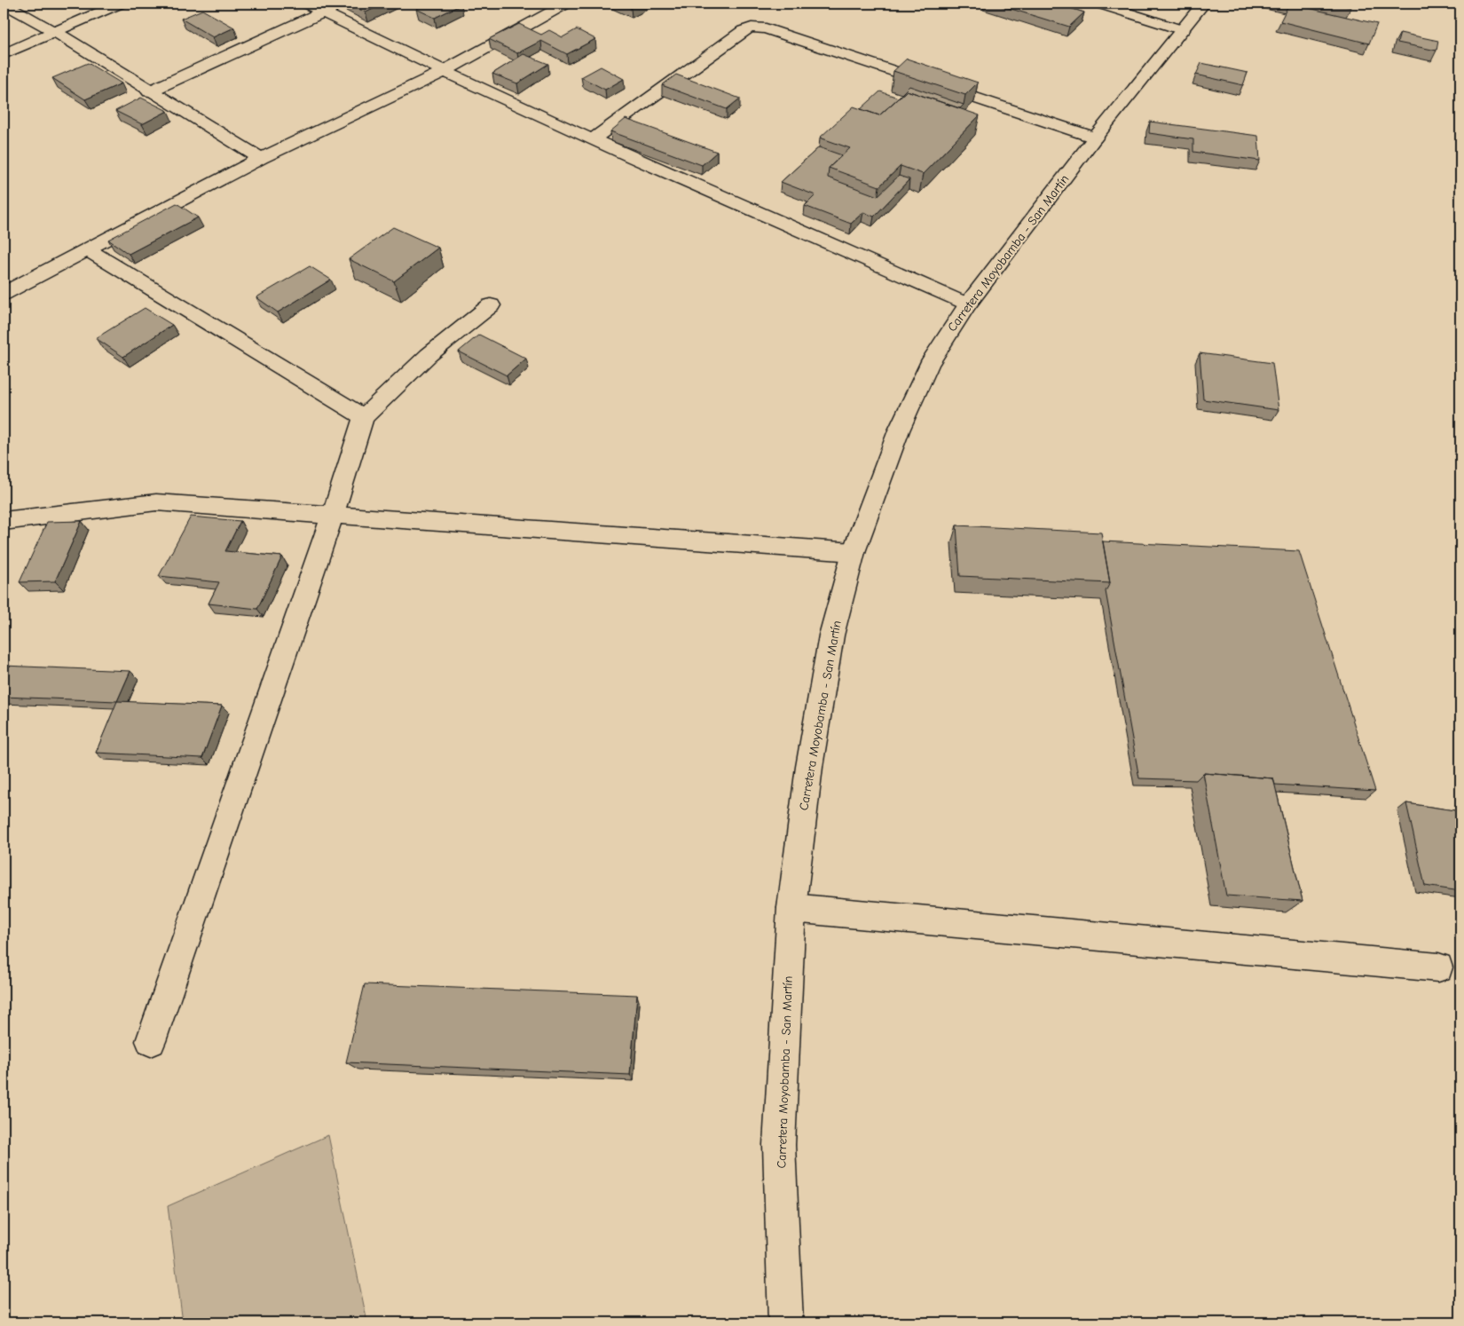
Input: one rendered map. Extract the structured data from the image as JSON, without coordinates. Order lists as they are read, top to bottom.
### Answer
{
  "streets": {
    "street": ["Carretera Moyobamba - San Martín"]
  }
}
